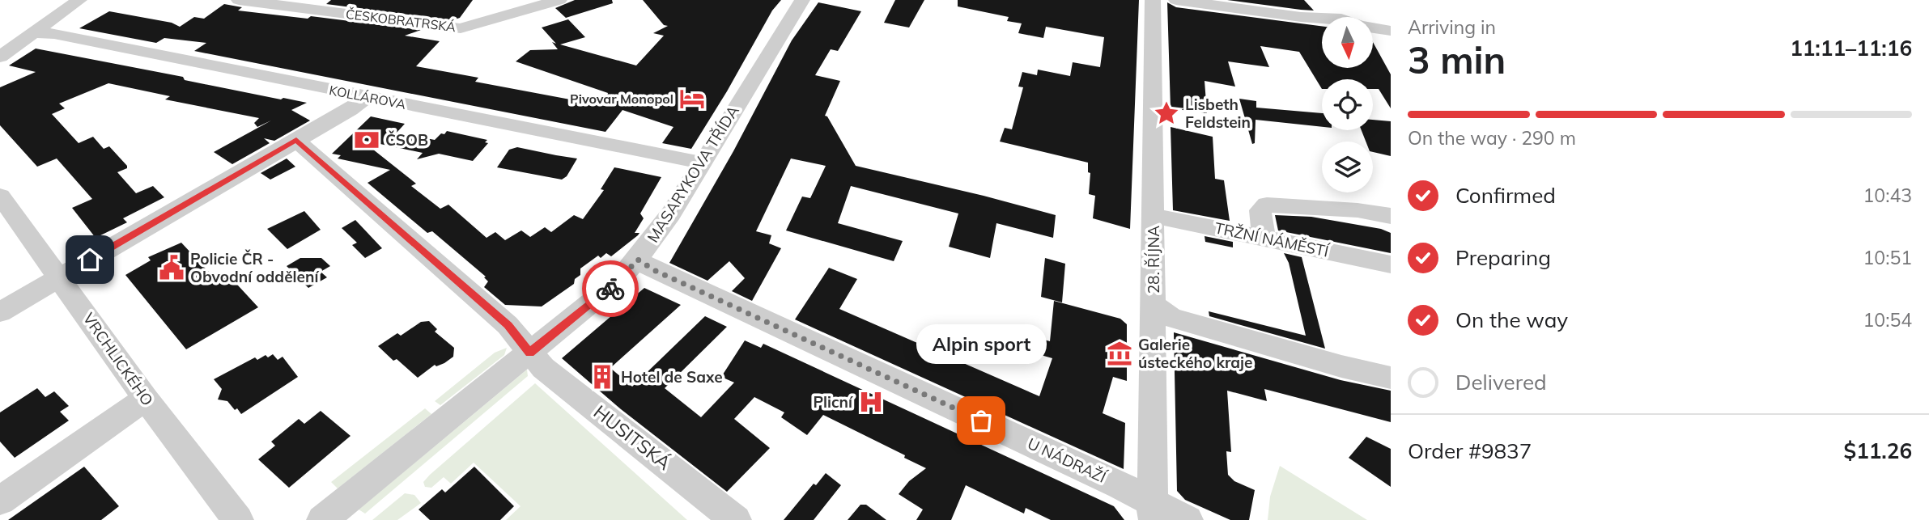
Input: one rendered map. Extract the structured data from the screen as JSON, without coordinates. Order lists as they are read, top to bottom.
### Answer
{
  "streets": {
    "street": [
      "ČESKOBRATRSKÁ",
      "KOLLÁROVA",
      "MASARYKOVA TŘÍDA",
      "TRŽNÍ NÁMĚSTÍ",
      "28. ŘÍJNA",
      "VRCHLICKÉHO",
      "HUSITSKÁ",
      "U NÁDRAŽÍ"
    ]
  },
  "crossings": [
    ["KOLLÁROVA", "MASARYKOVA TŘÍDA"],
    ["MASARYKOVA TŘÍDA", "HUSITSKÁ"],
    ["MASARYKOVA TŘÍDA", "U NÁDRAŽÍ"],
    ["TRŽNÍ NÁMĚSTÍ", "28. ŘÍJNA"],
    ["28. ŘÍJNA", "U NÁDRAŽÍ"]
  ],
  "places": {
    "hotel": ["Pivovar Monopol"],
    "place": ["Lisbeth Feldstein"],
    "bank": ["ČSOB"],
    "public building": ["Policie ČR - Obvodní oddělení"],
    "museum": ["Galerie ústeckého kraje"],
    "building": ["Hotel de Saxe"],
    "hospital": ["Plicní"],
    "other": ["Alpin sport"]
  },
  "north": "bottom",
  "page": {
    "heading": ["3 min", "Arriving in", "11:11–11:16"],
    "panel": ["Order #9837", "$11.26"],
    "bar": "On the way · 290 m",
    "list": [
      ["Confirmed", "10:43"],
      ["Preparing", "10:51"],
      ["On the way", "10:54"],
      "Delivered"
    ],
    "bubble": "Alpin sport"
  }
}
